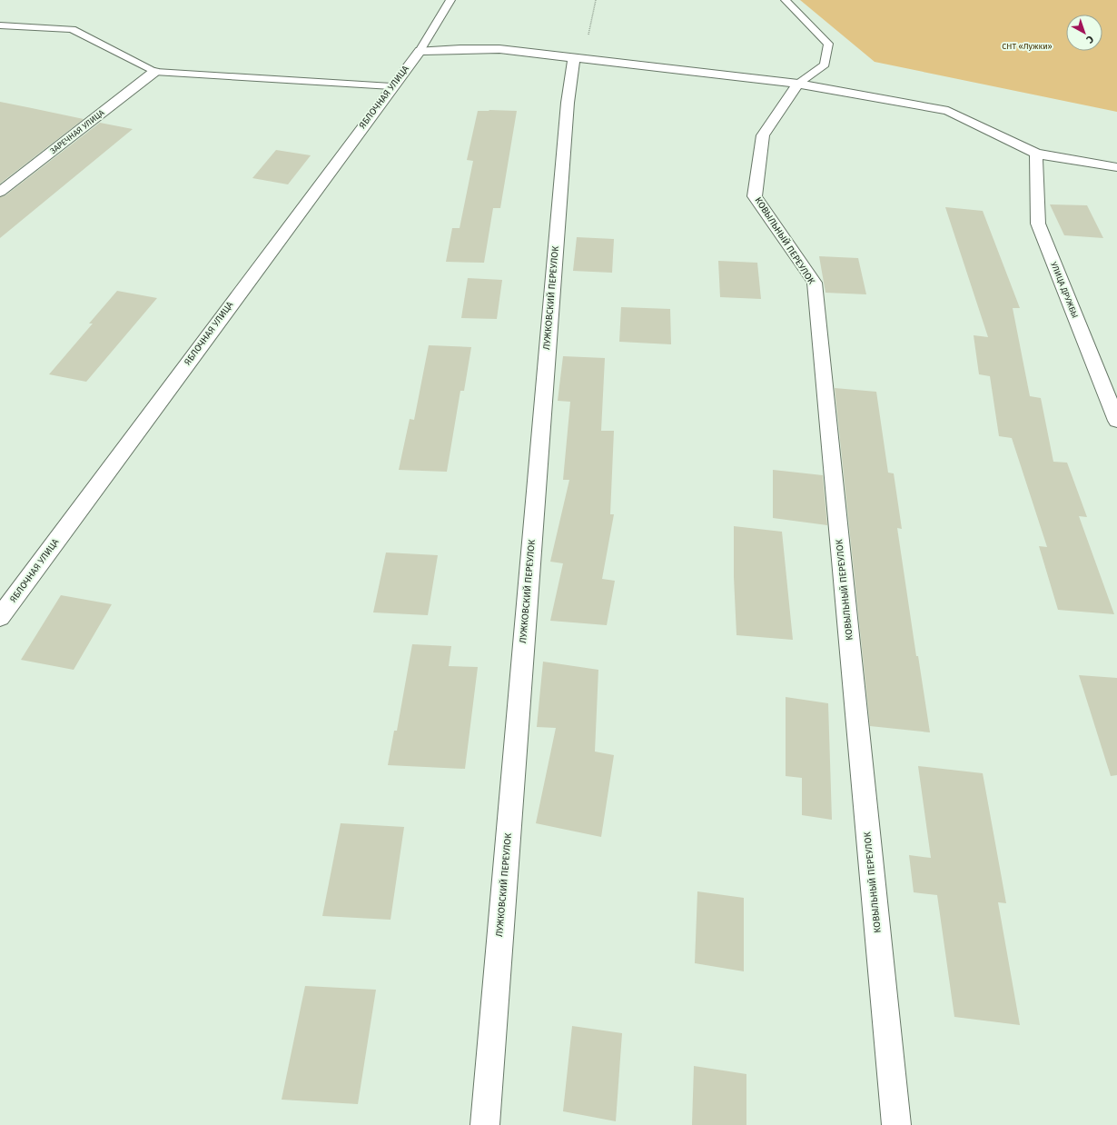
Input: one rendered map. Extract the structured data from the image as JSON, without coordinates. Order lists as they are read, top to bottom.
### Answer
{
  "streets": {
    "street": [
      "ЯБЛОЧНАЯ УЛИЦА",
      "ЗАРЕЧНАЯ УЛИЦА",
      "КОВЫЛЬНЫЙ ПЕРЕУЛОК",
      "УЛИЦА ДРУЖБЫ",
      "ЛУЖКОВСКИЙ ПЕРЕУЛОК"
    ]
  },
  "parks": ["СНТ «Лужки»"],
  "north": "bottom right"
}
